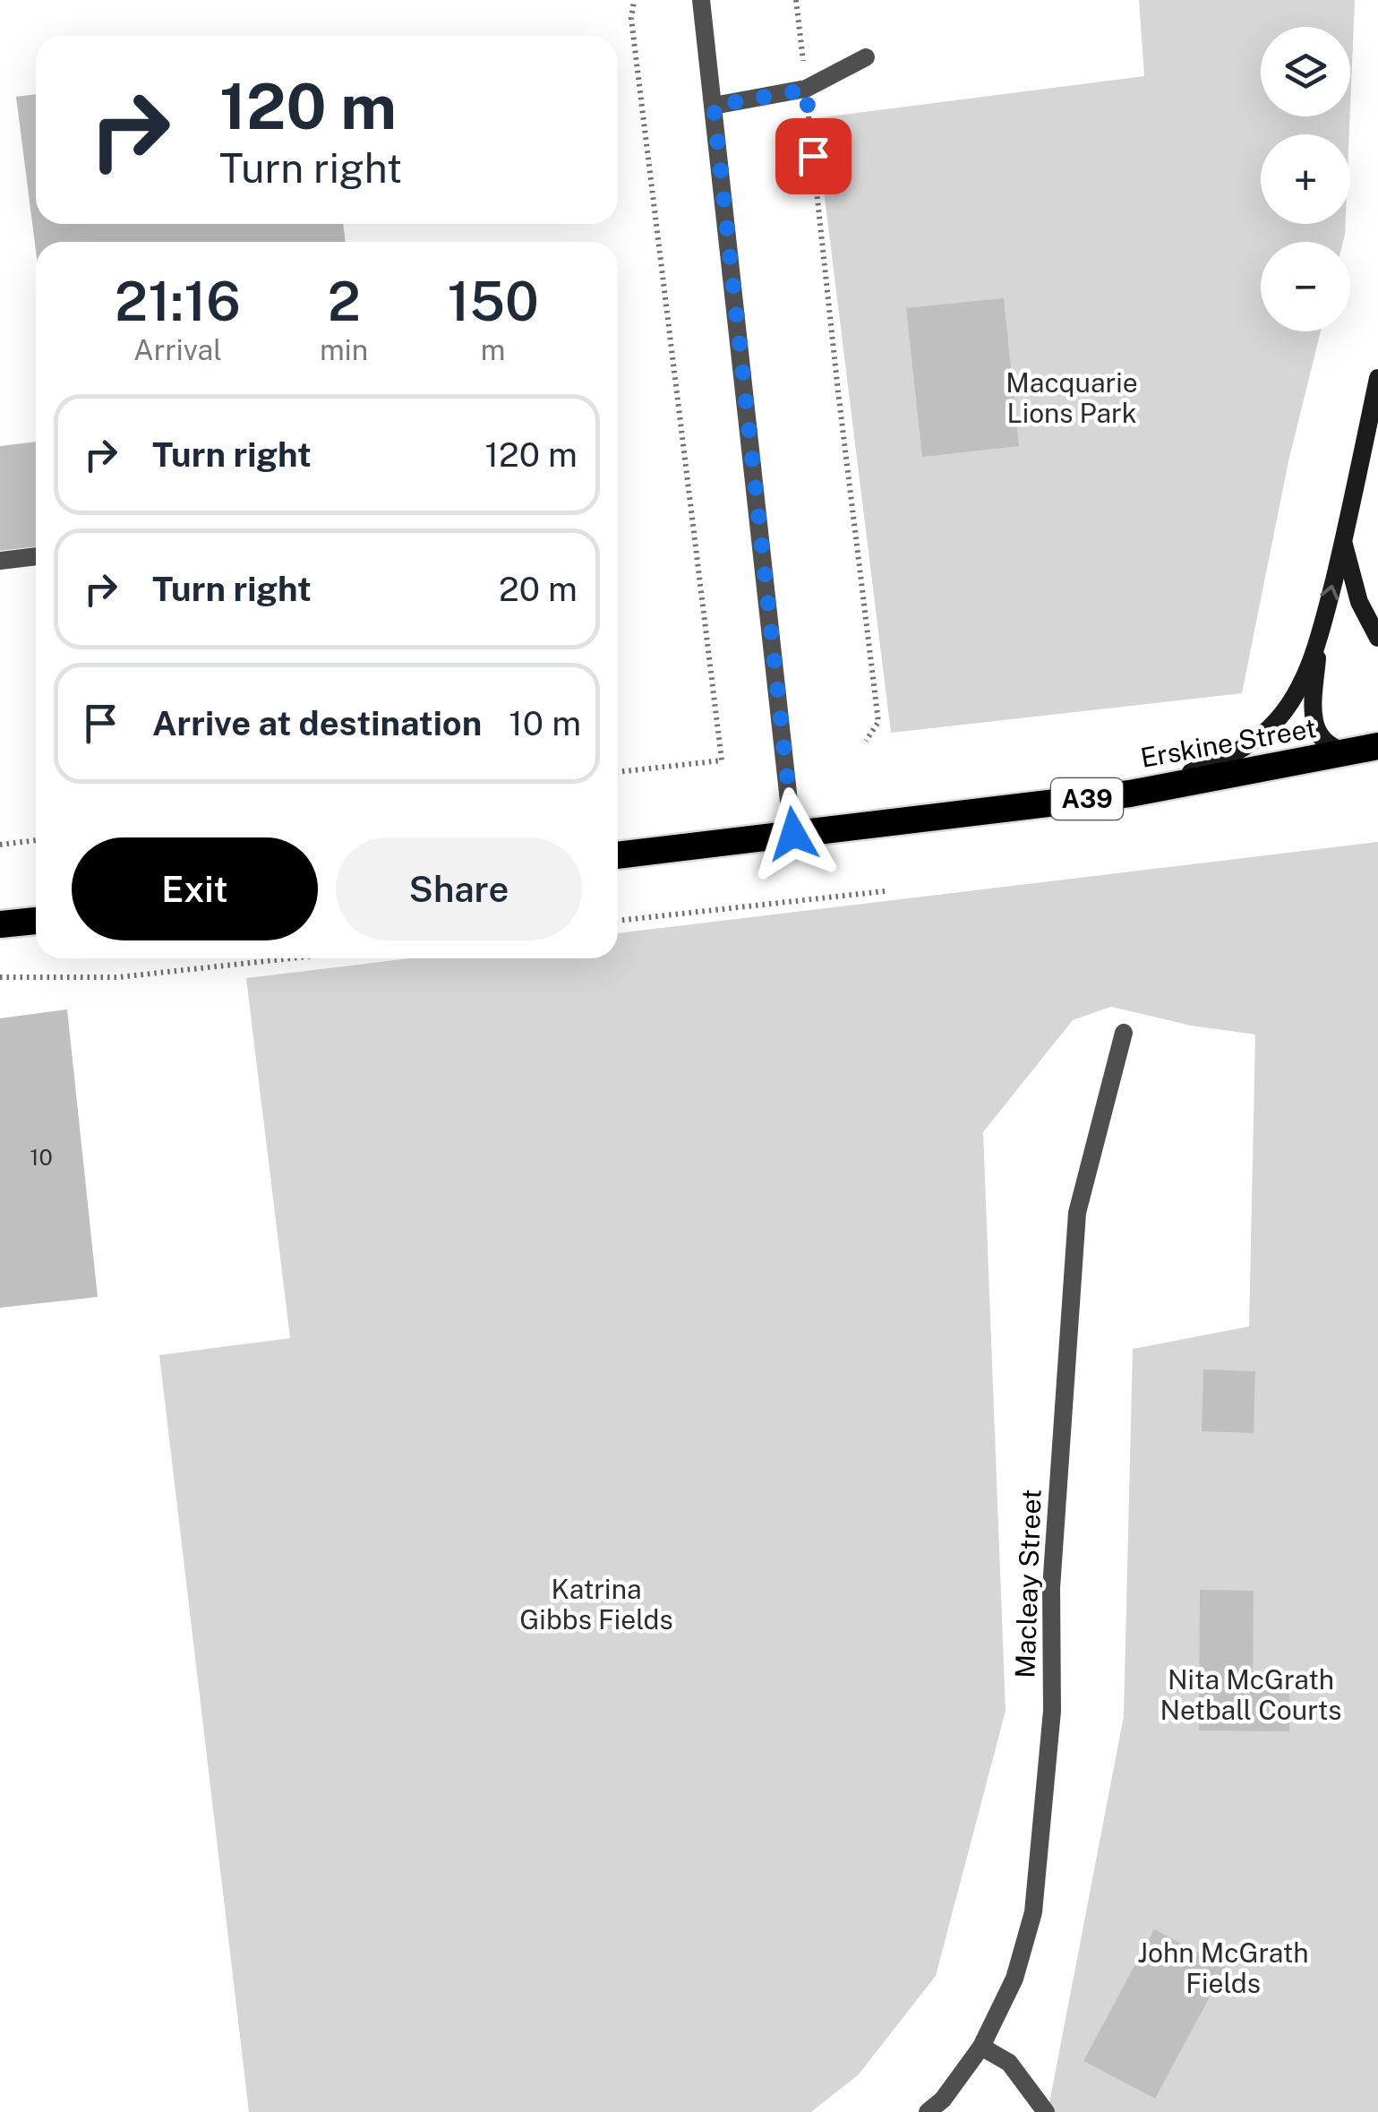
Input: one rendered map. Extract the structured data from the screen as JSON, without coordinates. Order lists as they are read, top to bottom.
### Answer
{
  "streets": {
    "highway": ["Erskine Street", "A39"],
    "street": ["Macleay Street"]
  },
  "parks": [
    "Macquarie Lions Park",
    "Katrina Gibbs Fields",
    "Nita McGrath Netball Courts",
    "John McGrath Fields"
  ],
  "house_numbers": ["10"],
  "page": {
    "map_buttons": ["+", "−"],
    "turn": ["120 m", "Turn right"],
    "eta": [
      "21:16",
      "Arrival",
      "2",
      "min",
      "150",
      "m"
    ],
    "list": [
      {
        "name": "Turn right",
        "value": "120 m"
      },
      {
        "name": "Turn right",
        "value": "20 m"
      },
      {
        "name": "Arrive at destination",
        "value": "10 m"
      }
    ],
    "buttons": ["Exit", "Share"]
  }
}
